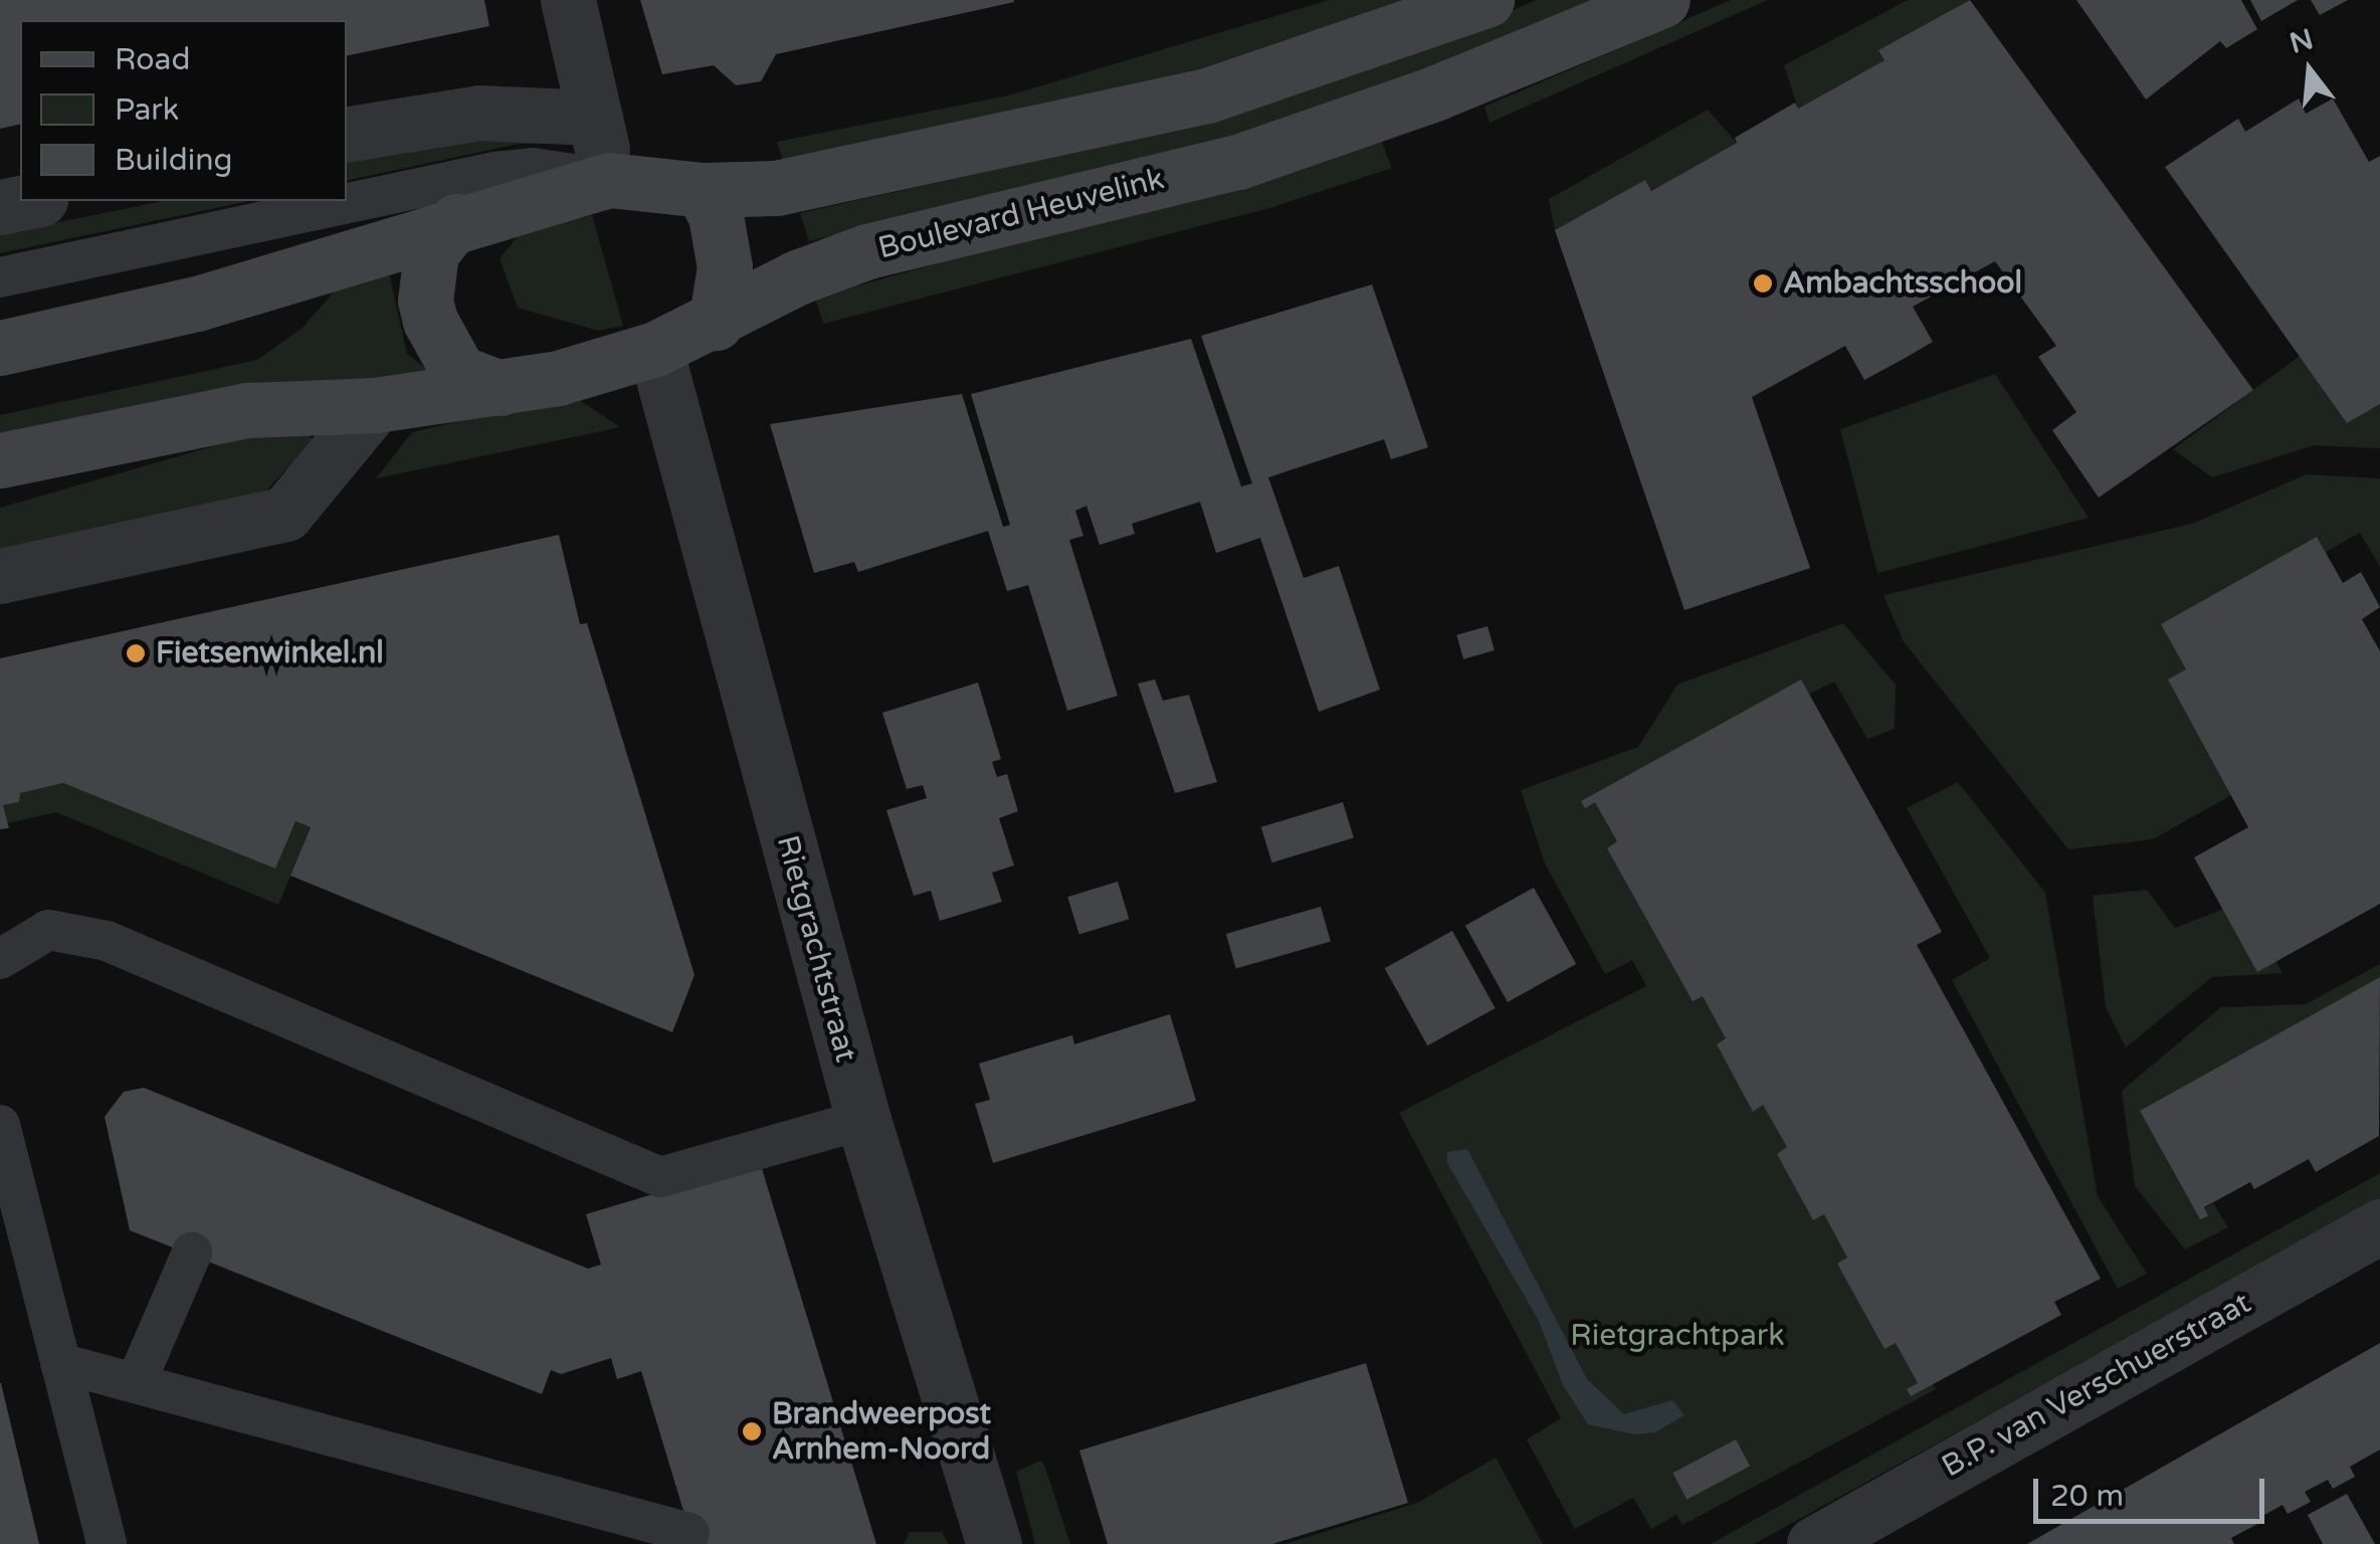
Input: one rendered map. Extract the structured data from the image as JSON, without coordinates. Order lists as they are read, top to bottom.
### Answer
{
  "streets": {
    "main road": ["Boulevard Heuvelink"],
    "street": ["Rietgrachtstraat", "B.P. van Verschuerstraat"]
  },
  "crossings": [
    ["Boulevard Heuvelink", "Rietgrachtstraat"]
  ],
  "parks": ["Rietgrachtpark"],
  "places": ["Ambachtsschool", "Fietsenwinkel.nl", "Brandweerpost Arnhem-Noord"],
  "legend": ["Road", "Park", "Building"],
  "scale_bar": "20 m",
  "north": "top"
}
